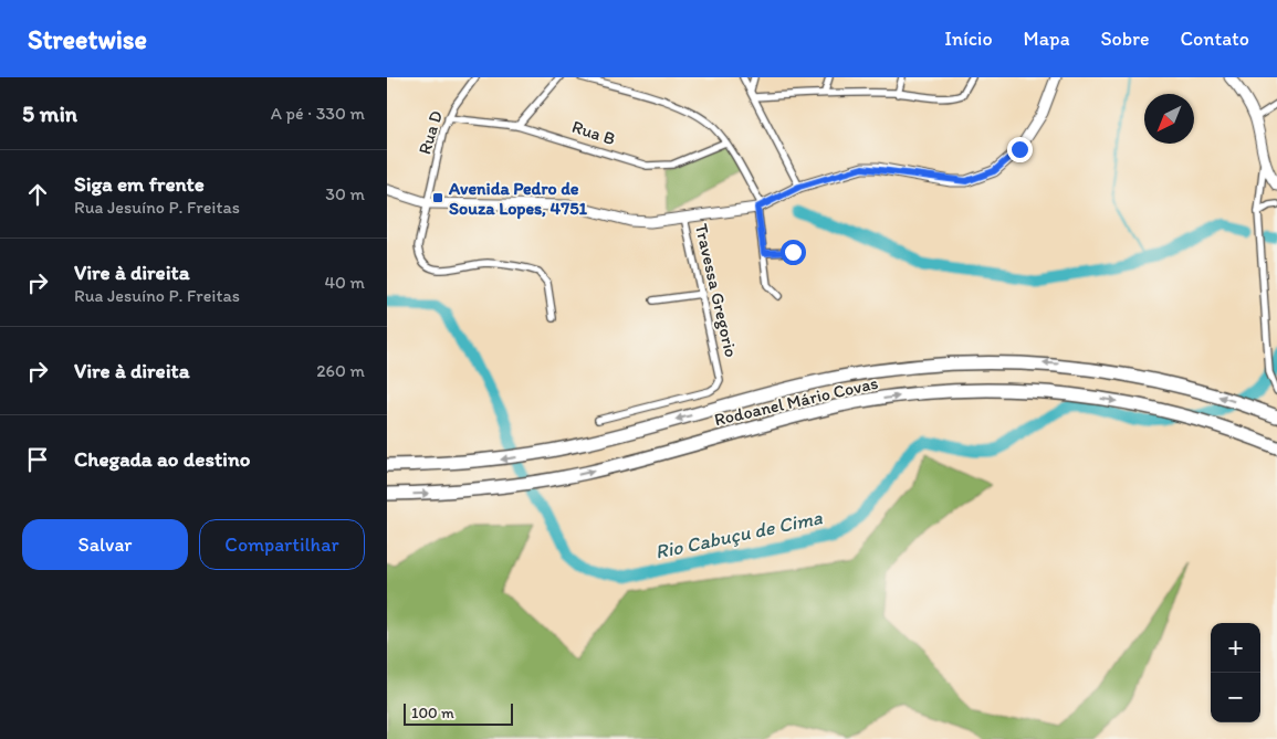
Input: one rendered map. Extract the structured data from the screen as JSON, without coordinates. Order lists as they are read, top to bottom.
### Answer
{
  "streets": {
    "highway": ["Rodoanel Mário Covas"],
    "street": ["Rua D", "Rua B", "Travessa Gregorio"]
  },
  "crossings": [
    ["Rua D", "Rua B"]
  ],
  "water": ["Rio Cabuçu de Cima"],
  "places": {
    "transit": ["Avenida Pedro de Souza Lopes, 4751"]
  },
  "scale_bar": "100 m",
  "north": "bottom left",
  "page": {
    "header": "Streetwise",
    "nav": [
      "Início",
      "Mapa",
      "Sobre",
      "Contato"
    ],
    "heading": ["5 min", "A pé · 330 m"],
    "list": [
      ["Siga em frente", "Rua Jesuíno P. Freitas", "30 m"],
      ["Vire à direita", "Rua Jesuíno P. Freitas", "40 m"],
      ["Vire à direita", "260 m"],
      "Chegada ao destino"
    ],
    "buttons": ["Salvar", "Compartilhar"],
    "map_buttons": ["+", "−"],
    "scale": "100 m"
  }
}
